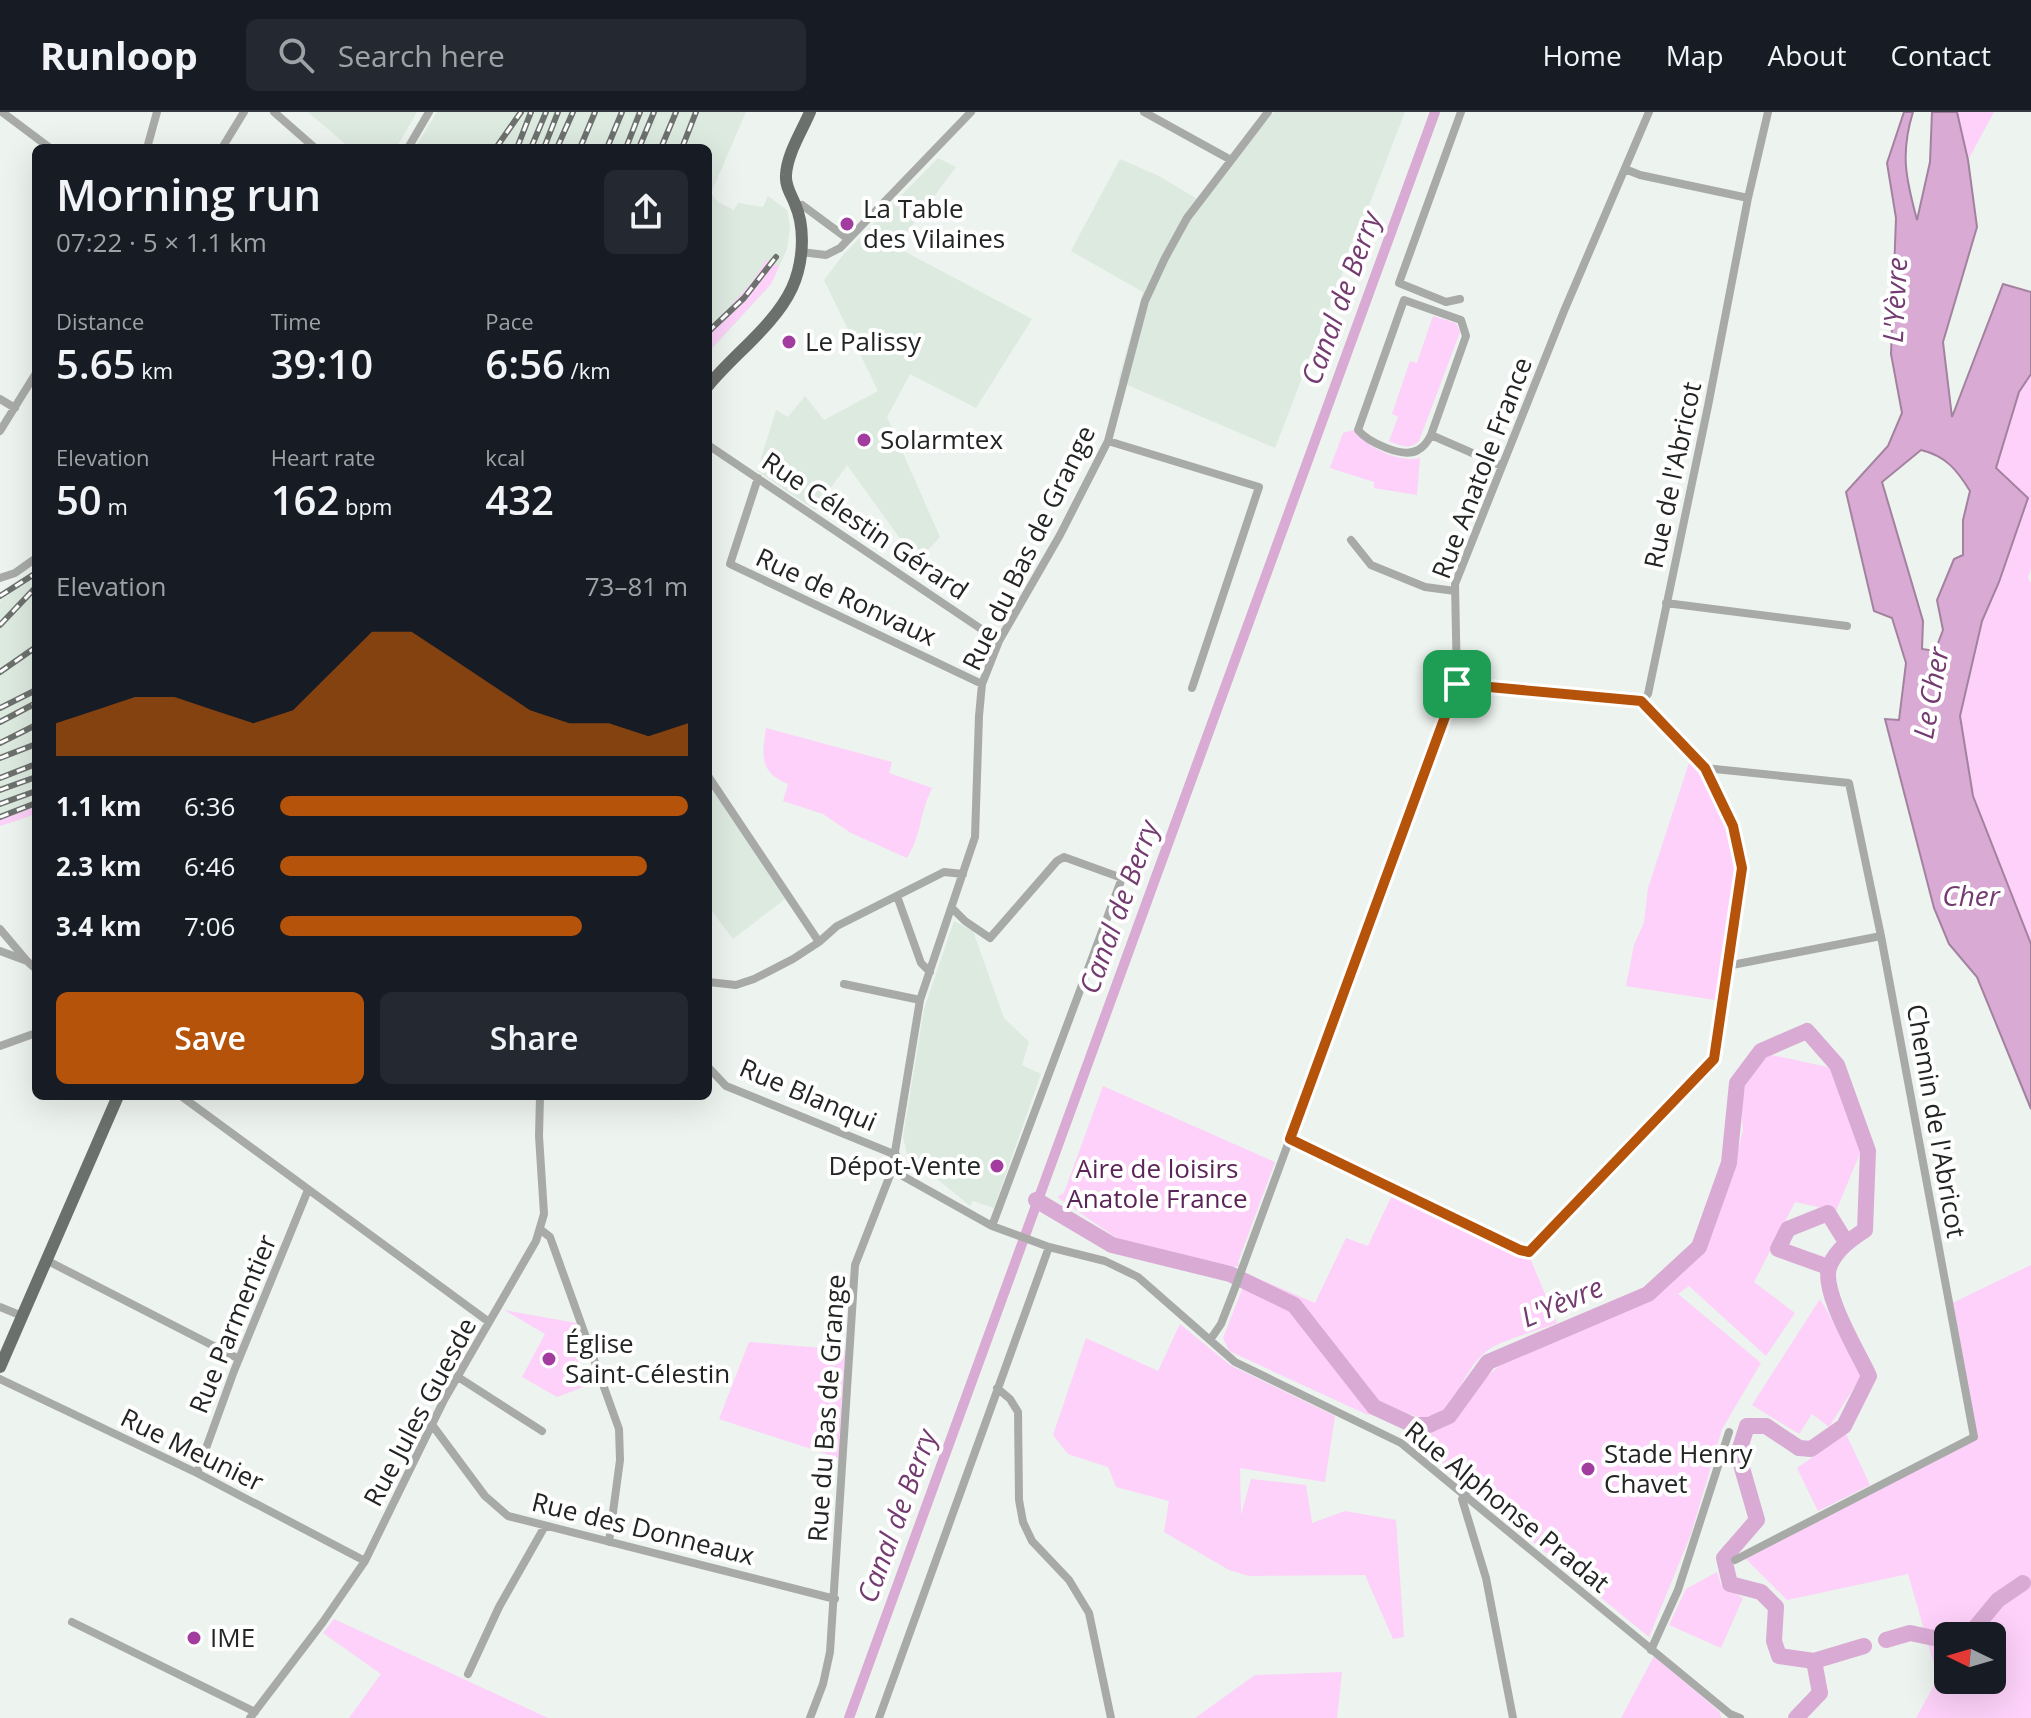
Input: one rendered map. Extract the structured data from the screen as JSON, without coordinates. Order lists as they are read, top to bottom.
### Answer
{
  "streets": {
    "street": [
      "Rue Anatole France",
      "Rue de l'Abricot",
      "Rue Célestin Gérard",
      "Rue du Bas de Grange",
      "Rue de Ronvaux",
      "Rue Blanqui",
      "Chemin de l'Abricot",
      "Rue Parmentier",
      "Rue Jules Guesde",
      "Rue Meunier",
      "Rue Alphonse Pradat",
      "Rue des Donneaux"
    ]
  },
  "crossings": [
    ["Rue Anatole France", "Rue Alphonse Pradat"],
    ["Rue Célestin Gérard", "Rue du Bas de Grange"],
    ["Rue Célestin Gérard", "Rue de Ronvaux"],
    ["Rue du Bas de Grange", "Rue de Ronvaux"],
    ["Rue du Bas de Grange", "Rue Blanqui"],
    ["Rue du Bas de Grange", "Rue Alphonse Pradat"],
    ["Rue du Bas de Grange", "Rue des Donneaux"],
    ["Rue Parmentier", "Rue Meunier"],
    ["Rue Jules Guesde", "Rue Meunier"],
    ["Rue Jules Guesde", "Rue des Donneaux"]
  ],
  "water": [
    "Canal de Berry",
    "L'Yèvre",
    "Le Cher",
    "Cher"
  ],
  "parks": ["Aire de loisirs Anatole France"],
  "places": [
    "La Table des Vilaines",
    "Le Palissy",
    "Solarmtex",
    "Dépot-Vente",
    "Église Saint-Célestin",
    "Stade Henry Chavet",
    "IME"
  ],
  "north": "left",
  "page": {
    "header": "Runloop",
    "search": "Search here",
    "nav": [
      "Home",
      "Map",
      "About",
      "Contact"
    ],
    "heading": ["Morning run", "07:22 · 5 × 1.1 km"],
    "stats": [
      ["Distance", "5.65 km"],
      ["Time", "39:10"],
      ["Pace", "6:56 /km"],
      ["Elevation", "50 m"],
      ["Heart rate", "162 bpm"],
      ["kcal", "432"]
    ],
    "chart": ["Elevation", "73–81 m"],
    "list": [
      {
        "name": "1.1 km",
        "note": "6:36"
      },
      {
        "name": "2.3 km",
        "note": "6:46"
      },
      {
        "name": "3.4 km",
        "note": "7:06"
      }
    ],
    "buttons": ["Save", "Share"]
  }
}
